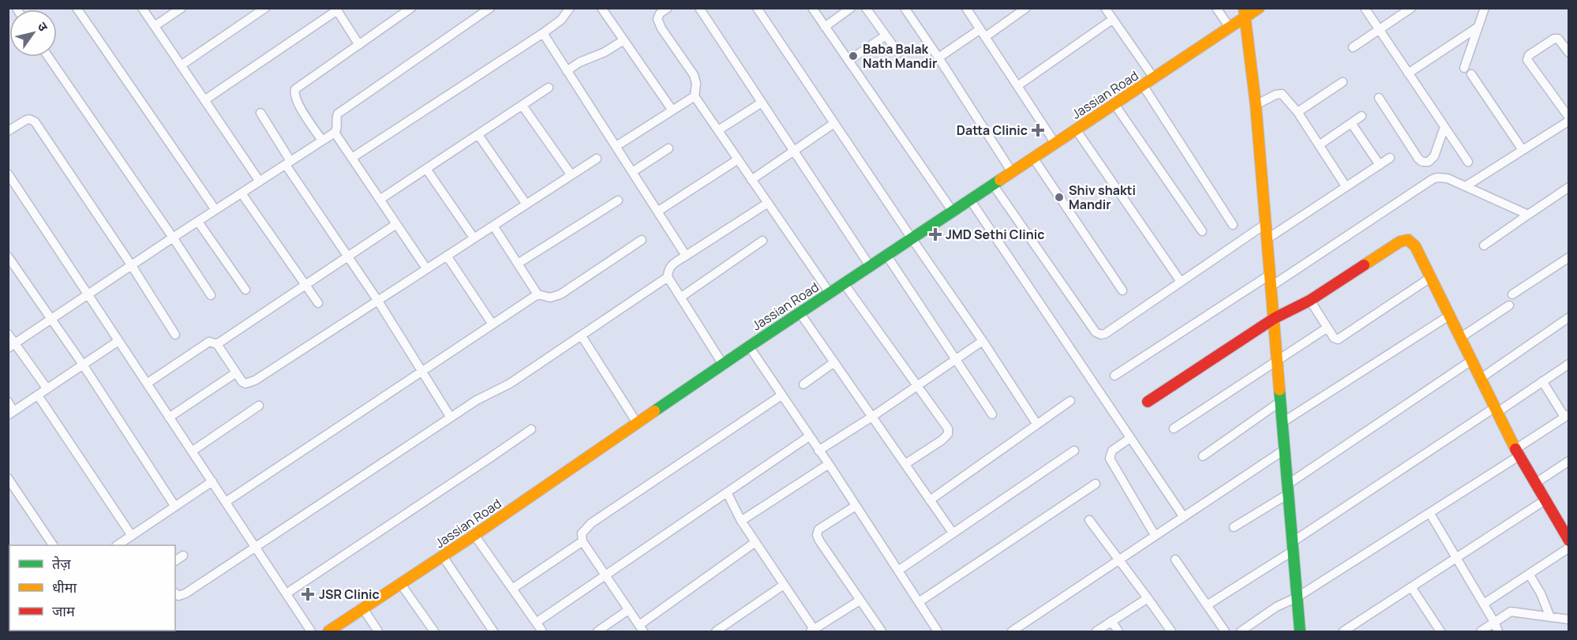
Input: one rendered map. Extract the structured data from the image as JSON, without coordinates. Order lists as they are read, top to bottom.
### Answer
{
  "streets": {
    "street": ["Jassian Road"]
  },
  "places": {
    "other": ["Baba Balak Nath Mandir", "Shiv shakti Mandir"],
    "health": ["Datta Clinic", "JMD Sethi Clinic", "JSR Clinic"]
  },
  "legend": ["तेज़", "धीमा", "जाम"],
  "north": "top right"
}
